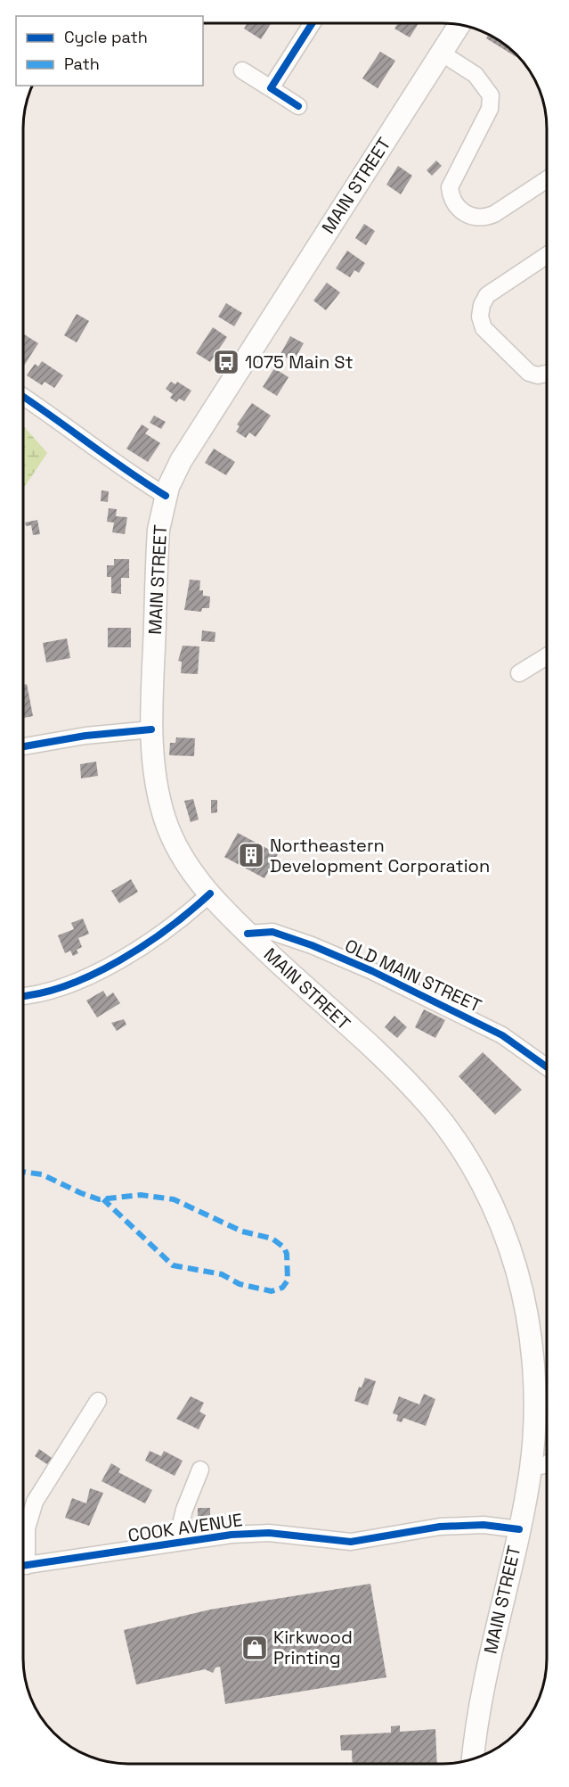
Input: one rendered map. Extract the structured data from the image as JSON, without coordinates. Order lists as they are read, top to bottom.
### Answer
{
  "streets": {
    "main road": ["MAIN STREET"],
    "street": ["OLD MAIN STREET", "COOK AVENUE"]
  },
  "crossings": [
    ["MAIN STREET", "OLD MAIN STREET"],
    ["MAIN STREET", "COOK AVENUE"]
  ],
  "places": {
    "bus stop": ["1075 Main St"],
    "building": ["Northeastern Development Corporation"],
    "shop": ["Kirkwood Printing"]
  },
  "legend": ["Cycle path", "Path"]
}
